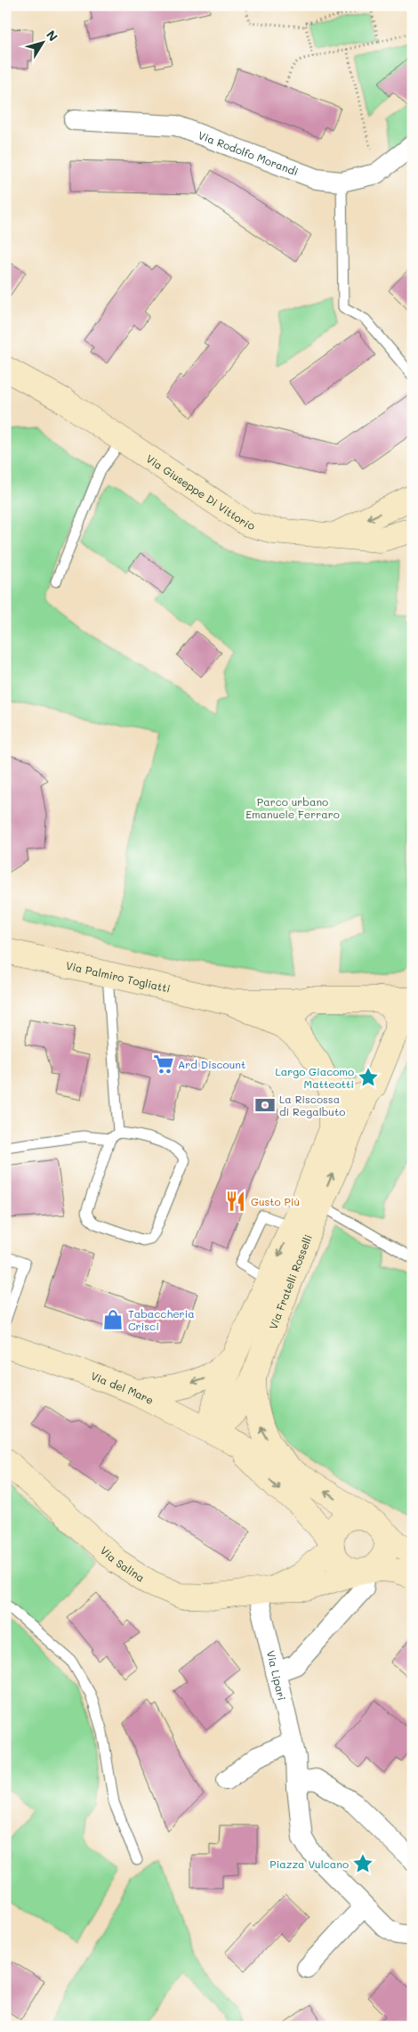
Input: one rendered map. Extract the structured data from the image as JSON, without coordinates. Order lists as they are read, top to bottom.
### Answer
{
  "streets": {
    "street": [
      "Via Rodolfo Morandi",
      "Via Giuseppe Di Vittorio",
      "Via Palmiro Togliatti",
      "Via Fratelli Rosselli",
      "Via del Mare",
      "Via Salina",
      "Via Lipari"
    ]
  },
  "crossings": [
    ["Via Fratelli Rosselli", "Via del Mare"],
    ["Via Salina", "Via Lipari"]
  ],
  "parks": ["Parco urbano Emanuele Ferraro"],
  "places": {
    "supermarket": ["Ard Discount"],
    "place": ["Largo Giacomo Matteotti", "Piazza Vulcano"],
    "bank": ["La Riscossa di Regalbuto"],
    "restaurant": ["Gusto Più"],
    "shop": ["Tabaccheria Crisci"]
  },
  "north": "top right"
}
